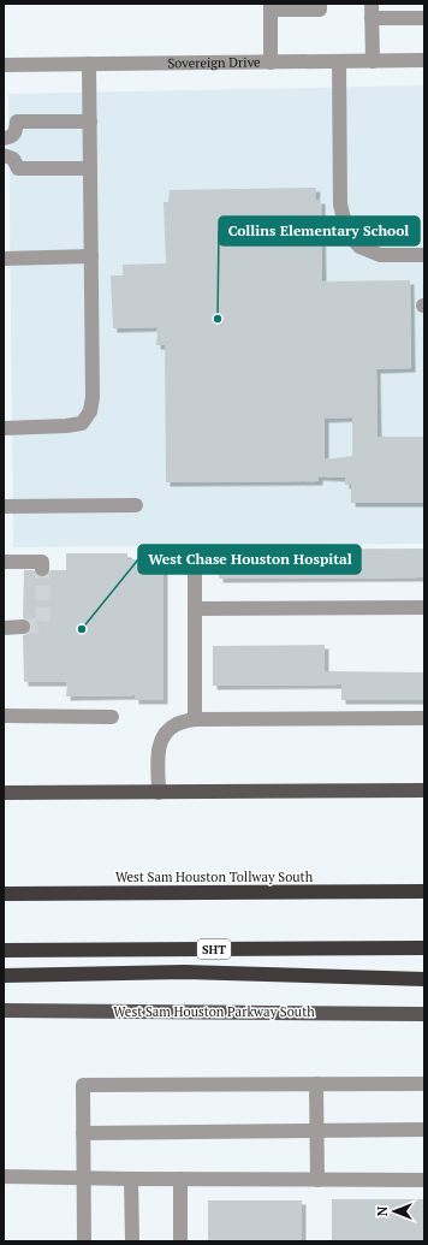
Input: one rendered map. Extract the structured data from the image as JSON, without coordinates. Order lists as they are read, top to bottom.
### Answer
{
  "streets": {
    "highway": ["West Sam Houston Tollway South", "SHT"],
    "main road": ["West Sam Houston Parkway South"],
    "street": ["Sovereign Drive"]
  },
  "places": ["Collins Elementary School", "West Chase Houston Hospital"],
  "north": "left"
}
